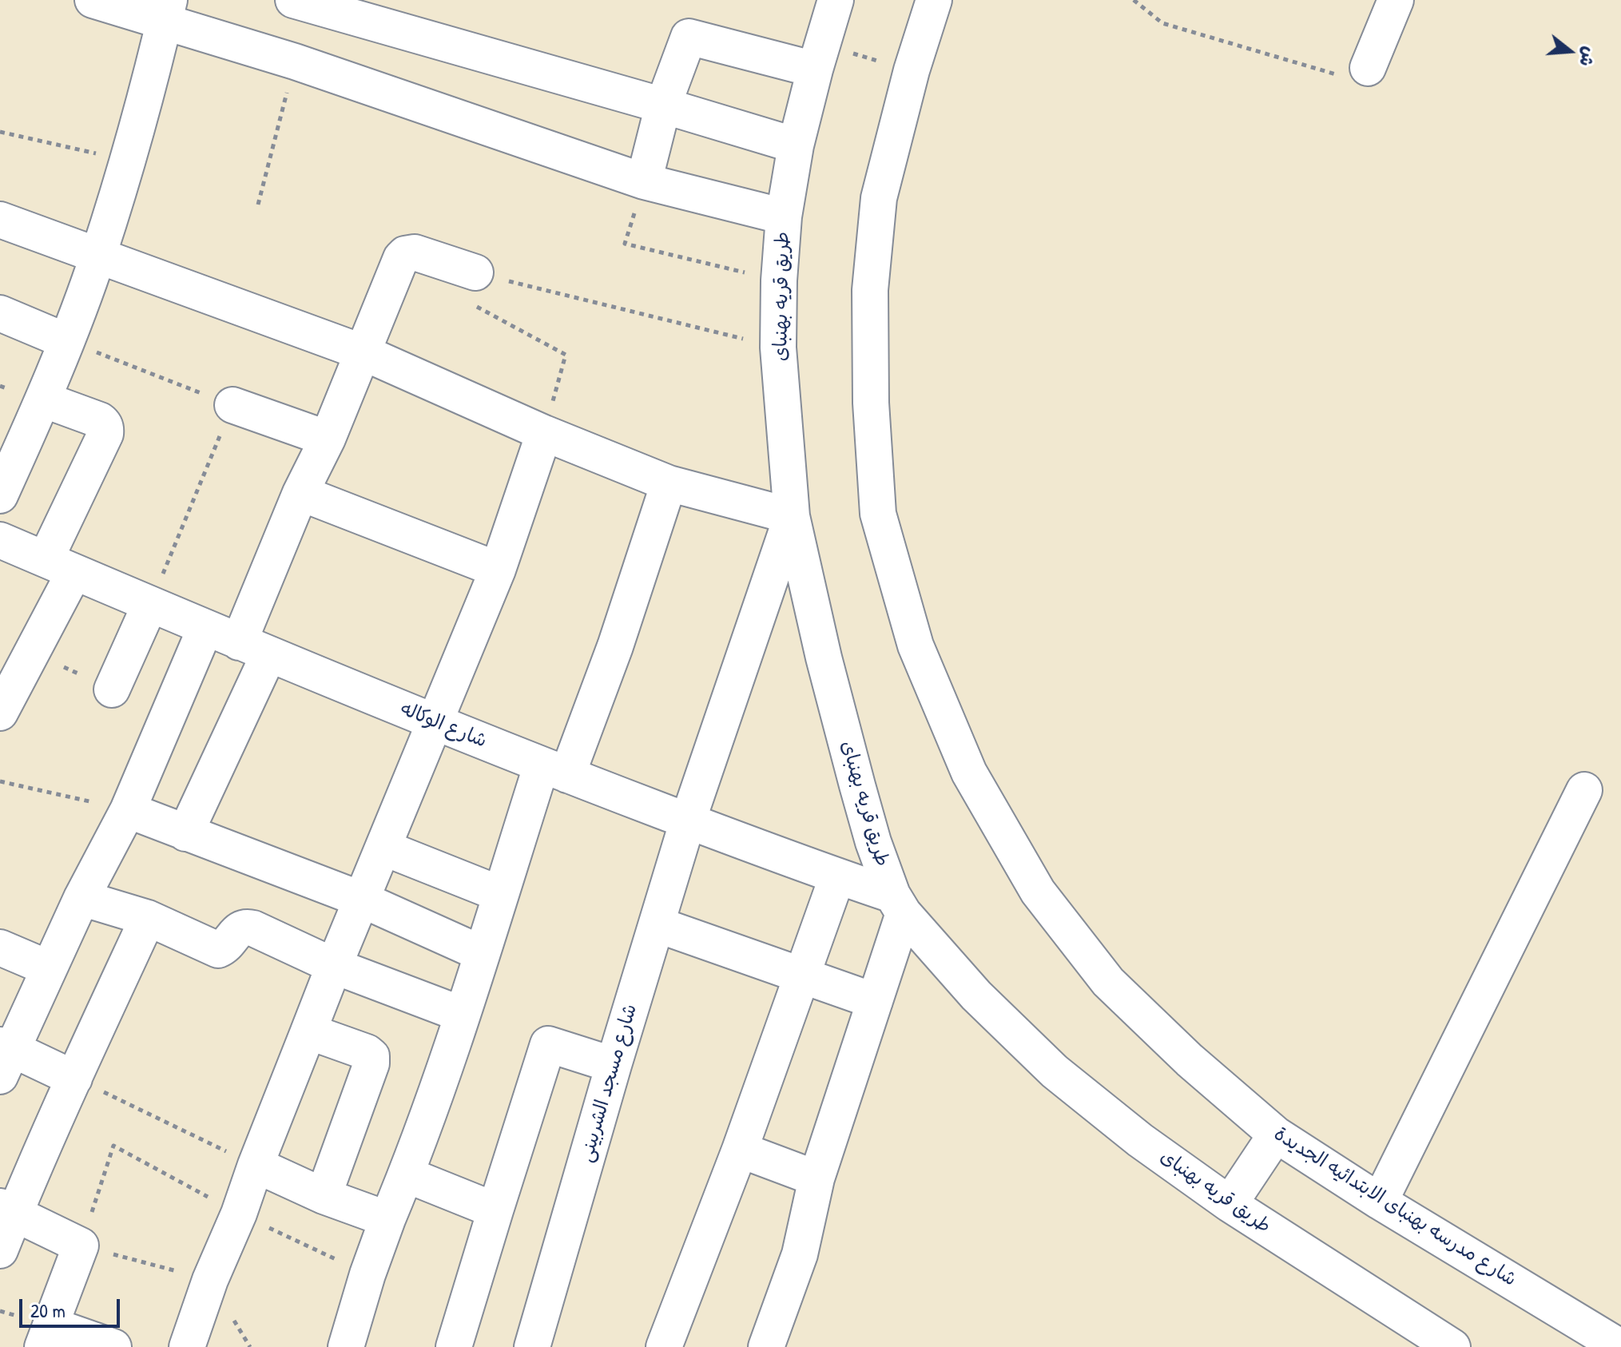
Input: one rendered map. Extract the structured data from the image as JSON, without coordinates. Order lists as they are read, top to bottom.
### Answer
{
  "streets": {
    "street": [
      "طريق قريه بهنباى",
      "شارع الوكاله",
      "شارع مسجد الشربينى",
      "شارع مدرسه بهنباى الابتدائيه الجديدة"
    ]
  },
  "crossings": [
    ["طريق قريه بهنباى", "شارع الوكاله"],
    ["طريق قريه بهنباى", "شارع مسجد الشربينى"],
    ["شارع الوكاله", "شارع مسجد الشربينى"]
  ],
  "scale_bar": "20 m",
  "north": "right"
}
